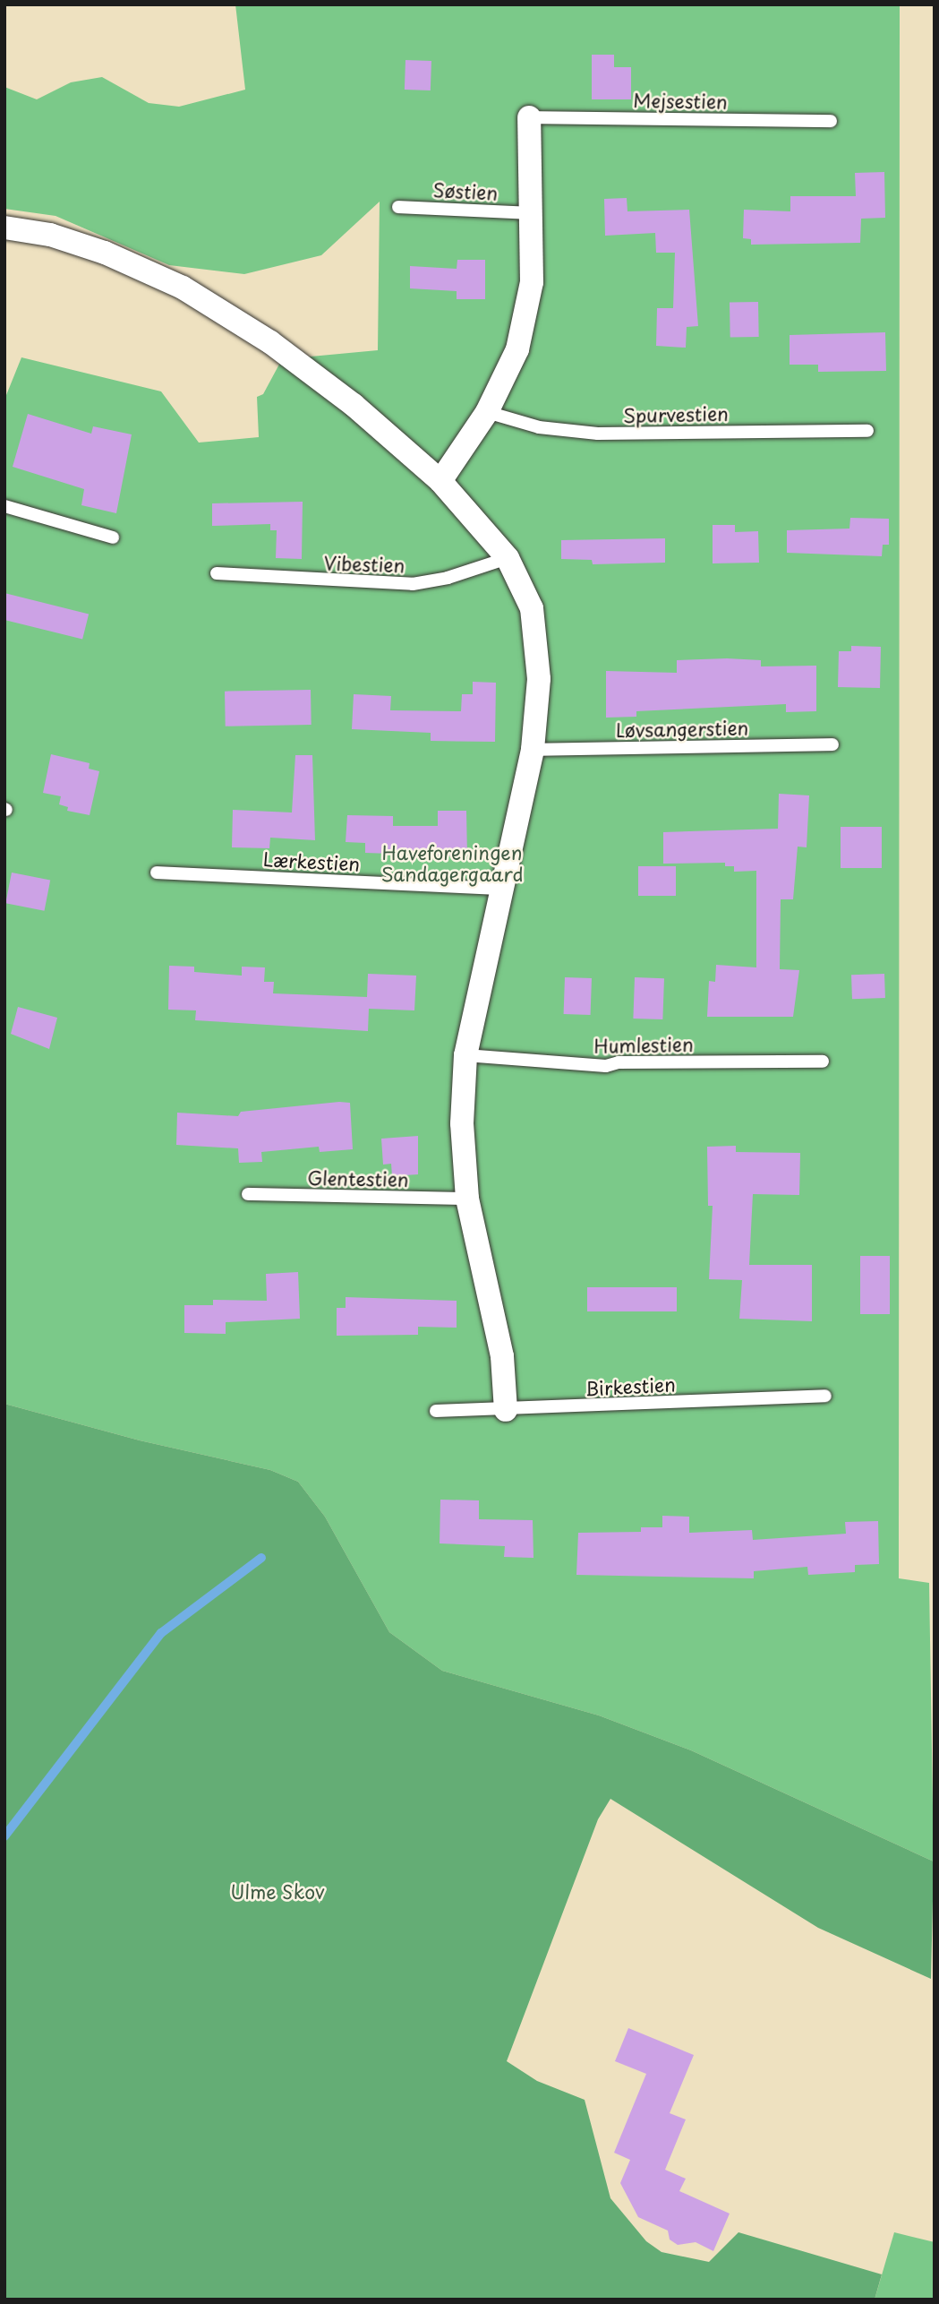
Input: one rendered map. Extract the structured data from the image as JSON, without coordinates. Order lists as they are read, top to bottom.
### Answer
{
  "streets": {
    "lane": [
      "Mejsestien",
      "Søstien",
      "Spurvestien",
      "Vibestien",
      "Løvsangerstien",
      "Lærkestien",
      "Humlestien",
      "Glentestien",
      "Birkestien"
    ]
  },
  "parks": ["Haveforeningen Sandagergaard", "Ulme Skov"]
}
